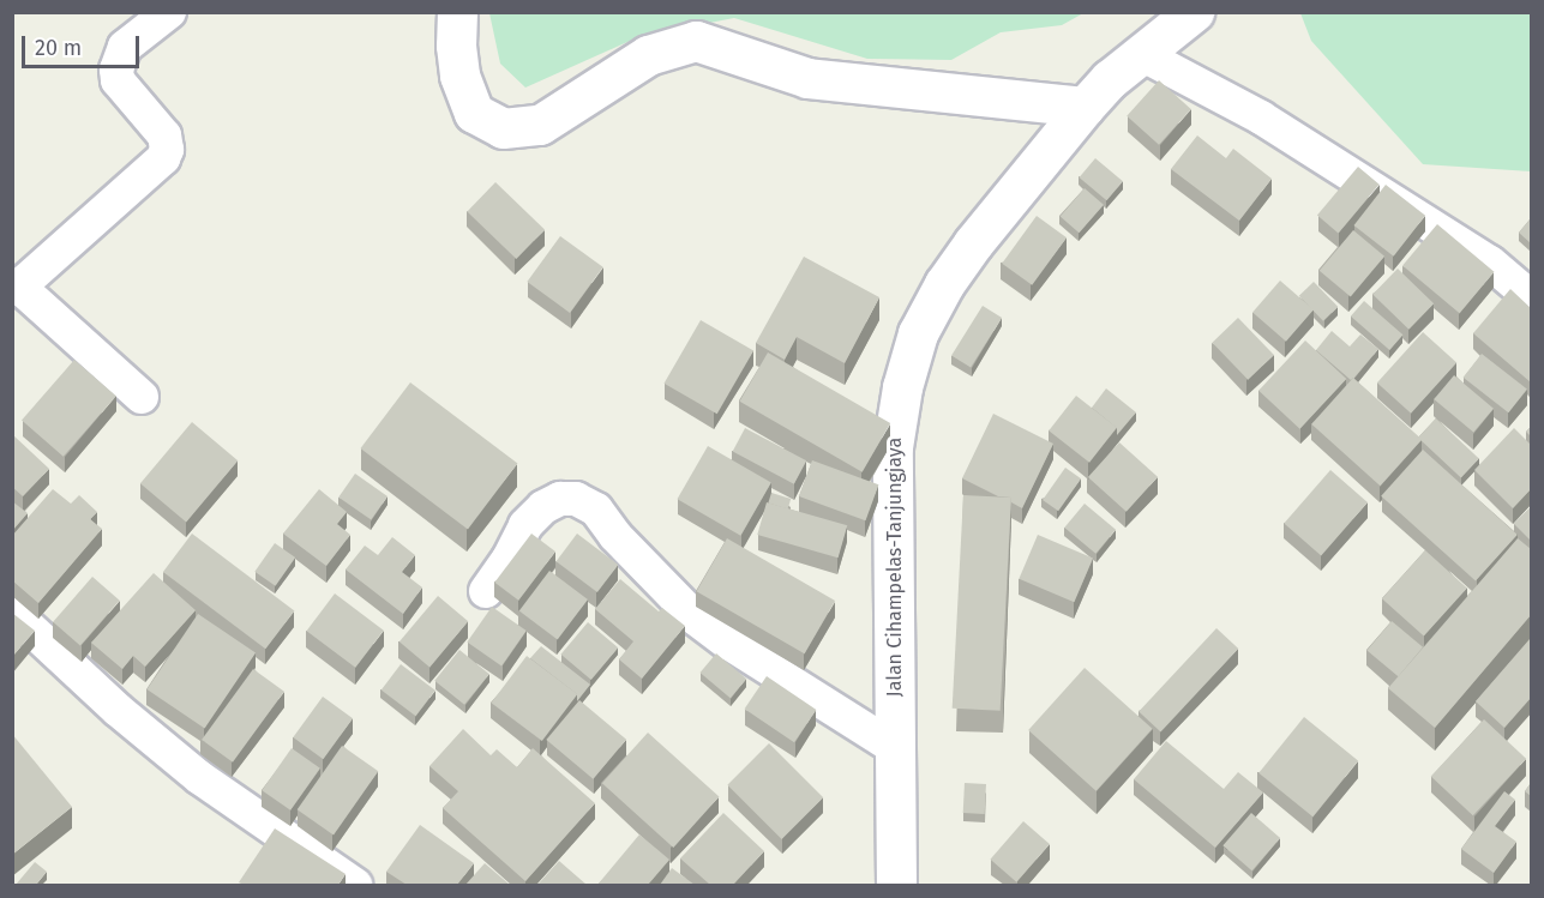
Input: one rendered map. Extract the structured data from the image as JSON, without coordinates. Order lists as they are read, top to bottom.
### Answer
{
  "streets": {
    "main road": ["Jalan Cihampelas-Tanjungjaya"]
  },
  "scale_bar": "20 m"
}
